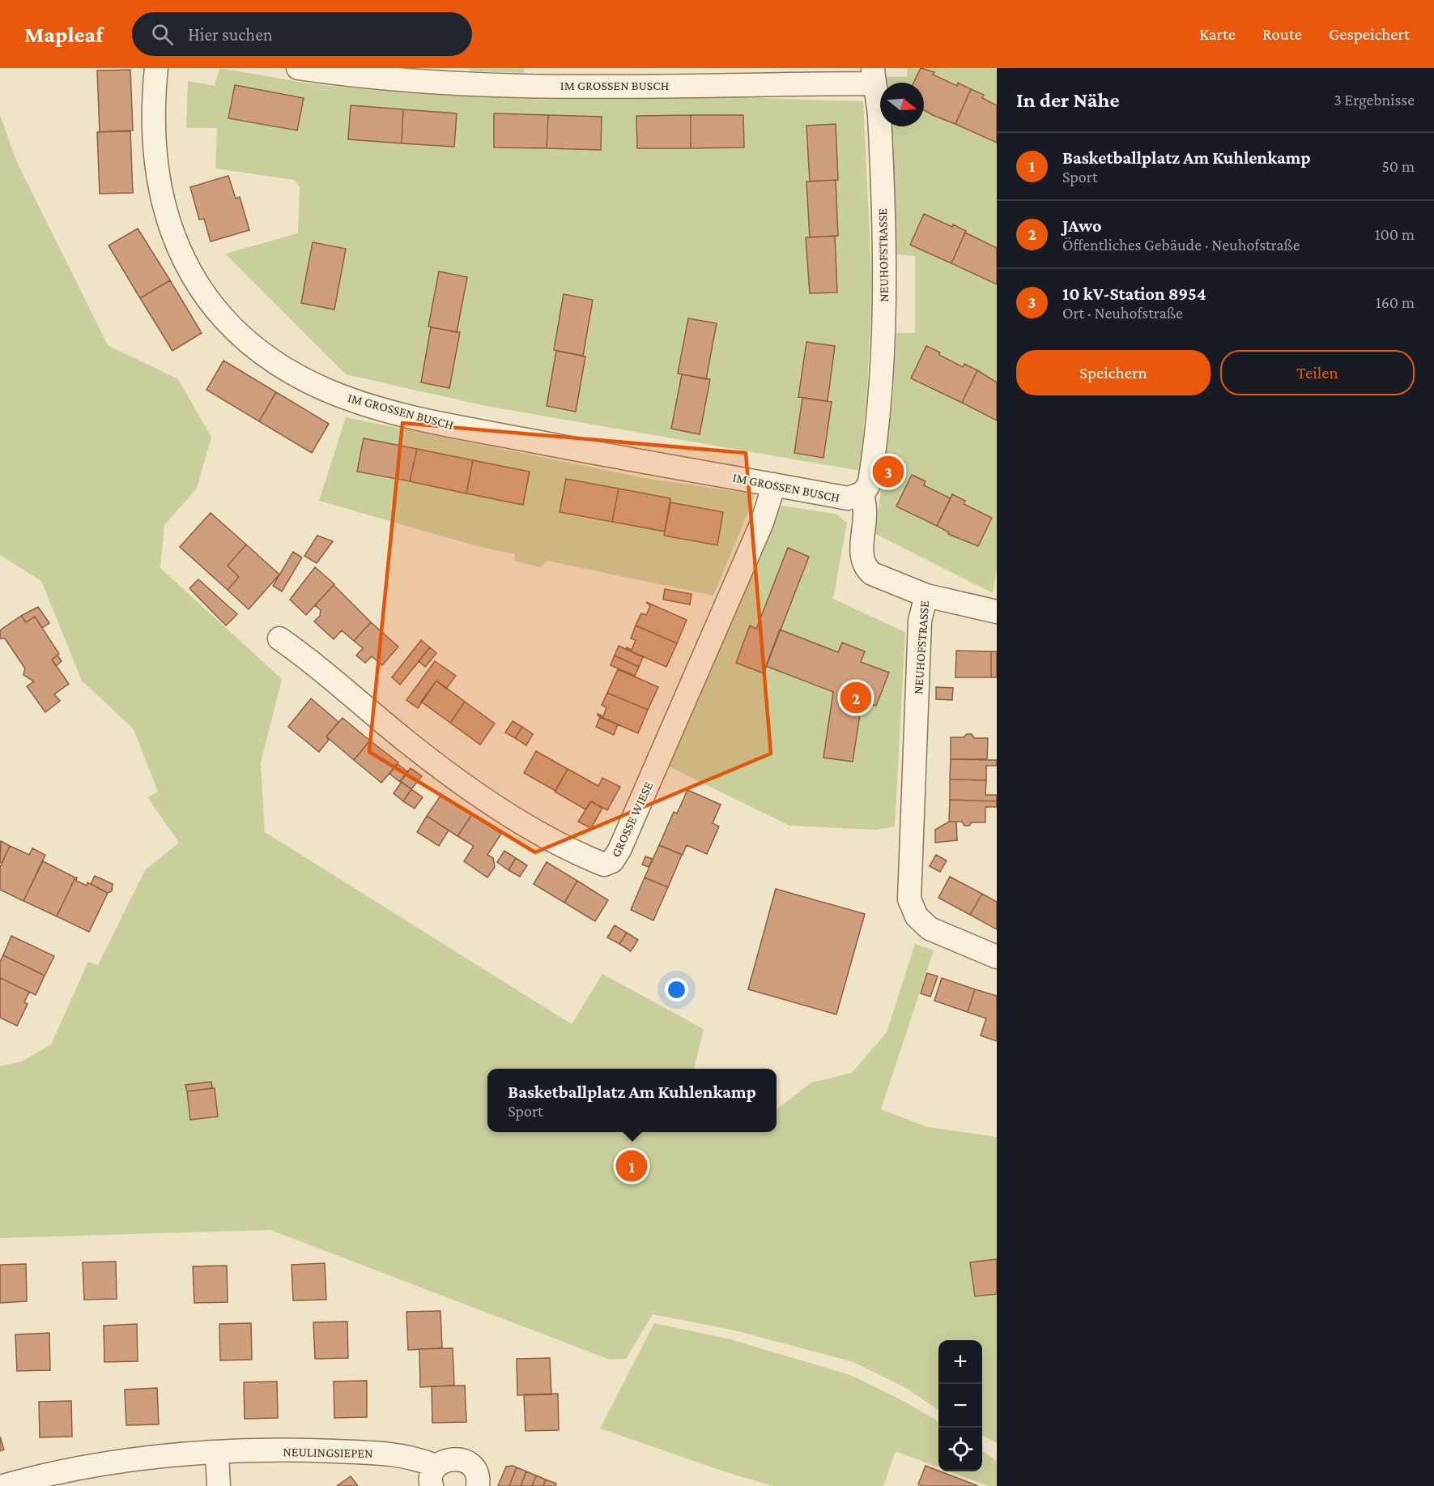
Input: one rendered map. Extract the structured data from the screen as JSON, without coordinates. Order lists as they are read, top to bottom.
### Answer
{
  "streets": {
    "street": [
      "IM GROSSEN BUSCH",
      "NEUHOFSTRASSE",
      "GROSSE WIESE",
      "NEULINGSIEPEN"
    ]
  },
  "crossings": [
    ["IM GROSSEN BUSCH", "NEUHOFSTRASSE"],
    ["IM GROSSEN BUSCH", "GROSSE WIESE"]
  ],
  "north": "right",
  "page": {
    "header": "Mapleaf",
    "search": "Hier suchen",
    "nav": ["Karte", "Route", "Gespeichert"],
    "heading": ["In der Nähe", "3 Ergebnisse"],
    "list": [
      {
        "mark": "1",
        "name": "Basketballplatz Am Kuhlenkamp",
        "note": "Sport",
        "value": "50 m"
      },
      {
        "mark": "2",
        "name": "JAwo",
        "note": "Öffentliches Gebäude · Neuhofstraße",
        "value": "100 m"
      },
      {
        "mark": "3",
        "name": "10 kV-Station 8954",
        "note": "Ort · Neuhofstraße",
        "value": "160 m"
      }
    ],
    "buttons": ["Speichern", "Teilen"],
    "pins": ["3", "2", "1"],
    "popup": ["Basketballplatz Am Kuhlenkamp", "Sport"],
    "map_buttons": ["+", "−"]
  }
}
